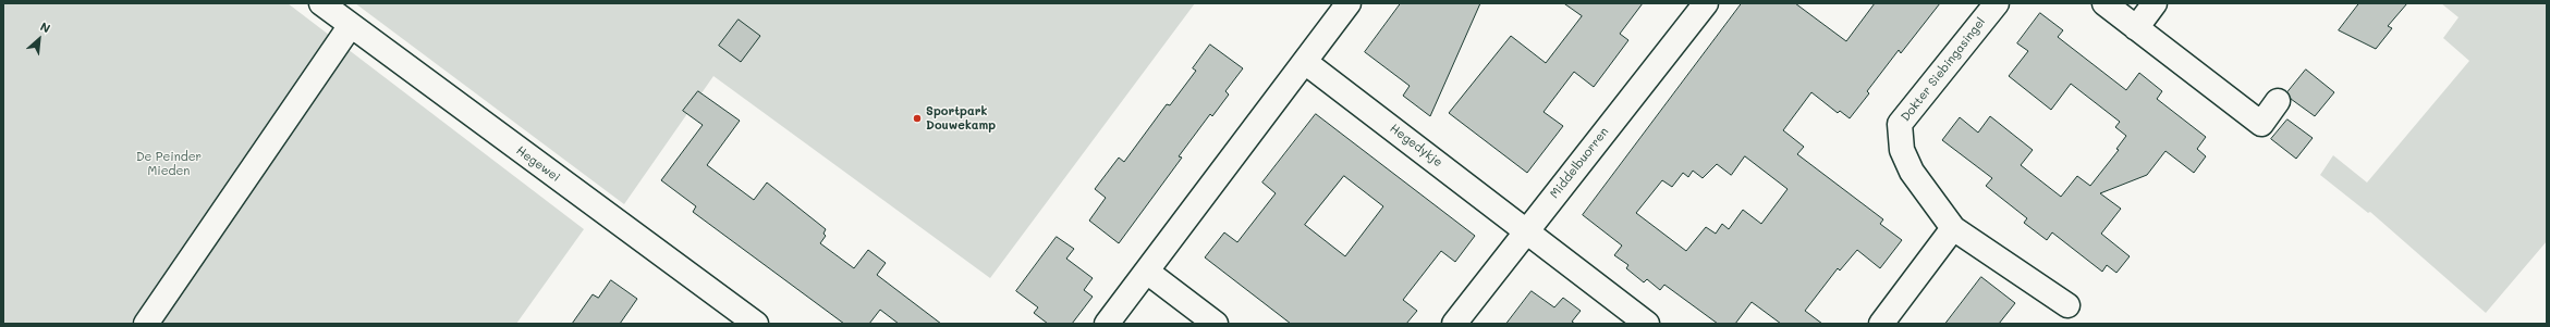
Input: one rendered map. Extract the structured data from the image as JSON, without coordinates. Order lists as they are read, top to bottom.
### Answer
{
  "streets": {
    "street": [
      "Dokter Siebingasingel",
      "Hegedykje",
      "Middelbuorren",
      "Hegewei"
    ]
  },
  "crossings": [
    ["Hegedykje", "Middelbuorren"]
  ],
  "parks": ["De Peinder Mieden"],
  "places": ["Sportpark Douwekamp"],
  "north": "top right"
}
